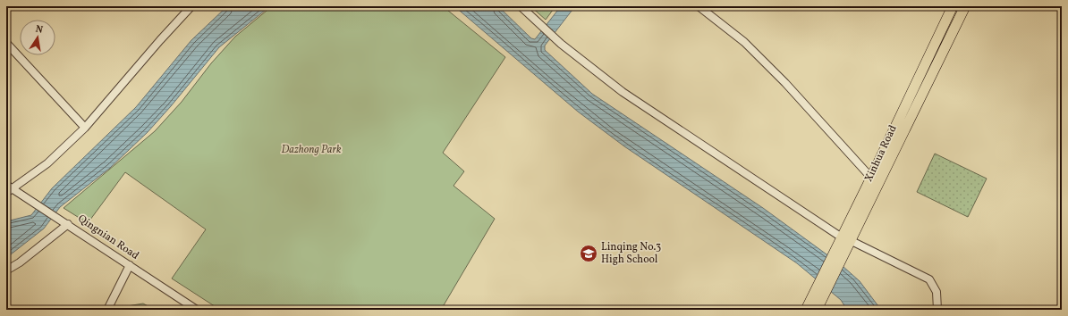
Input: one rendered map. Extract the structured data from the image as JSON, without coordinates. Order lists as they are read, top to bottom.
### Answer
{
  "streets": {
    "main road": ["Xinhua Road"],
    "street": ["Qingnian Road"]
  },
  "parks": ["Dazhong Park"],
  "places": {
    "school or university": ["Linqing No.3 High School"]
  },
  "north": "top"
}
